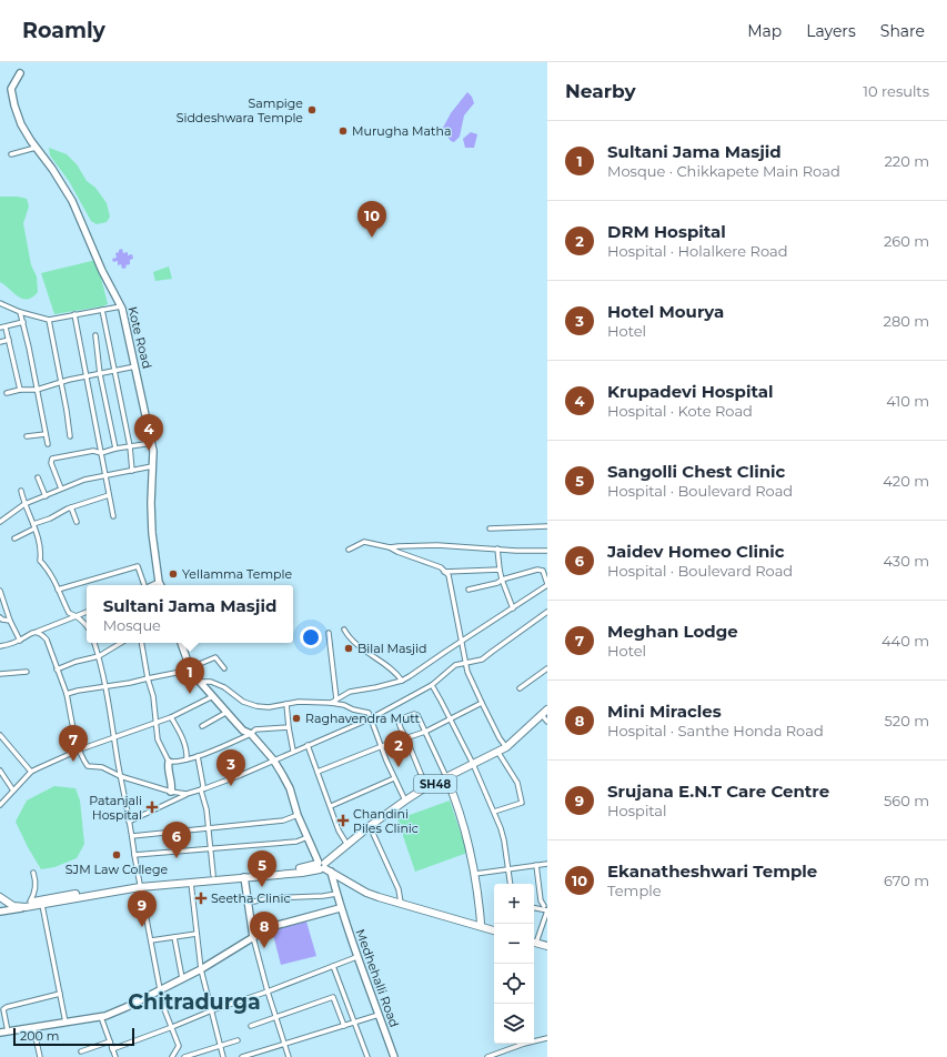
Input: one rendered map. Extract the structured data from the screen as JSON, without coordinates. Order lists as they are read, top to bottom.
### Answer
{
  "streets": {
    "main road": ["SH48"],
    "street": ["Kote Road", "Medhehalli Road"]
  },
  "crossings": [
    ["SH48", "Medhehalli Road"]
  ],
  "districts": ["Chitradurga"],
  "places": {
    "other": [
      "Sampige Siddeshwara Temple",
      "Murugha Matha",
      "Yellamma Temple",
      "Bilal Masjid",
      "Raghavendra Mutt",
      "SJM Law College"
    ],
    "health": ["Patanjali Hospital", "Chandini Piles Clinic", "Seetha Clinic"]
  },
  "scale_bar": "200 m",
  "page": {
    "header": "Roamly",
    "nav": ["Map", "Layers", "Share"],
    "heading": ["Nearby", "10 results"],
    "list": [
      {
        "mark": "1",
        "name": "Sultani Jama Masjid",
        "note": "Mosque · Chikkapete Main Road",
        "value": "220 m"
      },
      {
        "mark": "2",
        "name": "DRM Hospital",
        "note": "Hospital · Holalkere Road",
        "value": "260 m"
      },
      {
        "mark": "3",
        "name": "Hotel Mourya",
        "note": "Hotel",
        "value": "280 m"
      },
      {
        "mark": "4",
        "name": "Krupadevi Hospital",
        "note": "Hospital · Kote Road",
        "value": "410 m"
      },
      {
        "mark": "5",
        "name": "Sangolli Chest Clinic",
        "note": "Hospital · Boulevard Road",
        "value": "420 m"
      },
      {
        "mark": "6",
        "name": "Jaidev Homeo Clinic",
        "note": "Hospital · Boulevard Road",
        "value": "430 m"
      },
      {
        "mark": "7",
        "name": "Meghan Lodge",
        "note": "Hotel",
        "value": "440 m"
      },
      {
        "mark": "8",
        "name": "Mini Miracles",
        "note": "Hospital · Santhe Honda Road",
        "value": "520 m"
      },
      {
        "mark": "9",
        "name": "Srujana E.N.T Care Centre",
        "note": "Hospital",
        "value": "560 m"
      },
      {
        "mark": "10",
        "name": "Ekanatheshwari Temple",
        "note": "Temple",
        "value": "670 m"
      }
    ],
    "pins": [
      "10",
      "4",
      "1",
      "7",
      "2",
      "3",
      "6",
      "5",
      "9",
      "8"
    ],
    "popup": ["Sultani Jama Masjid", "Mosque"],
    "map_buttons": ["+", "−"],
    "scale": "200 m"
  }
}
